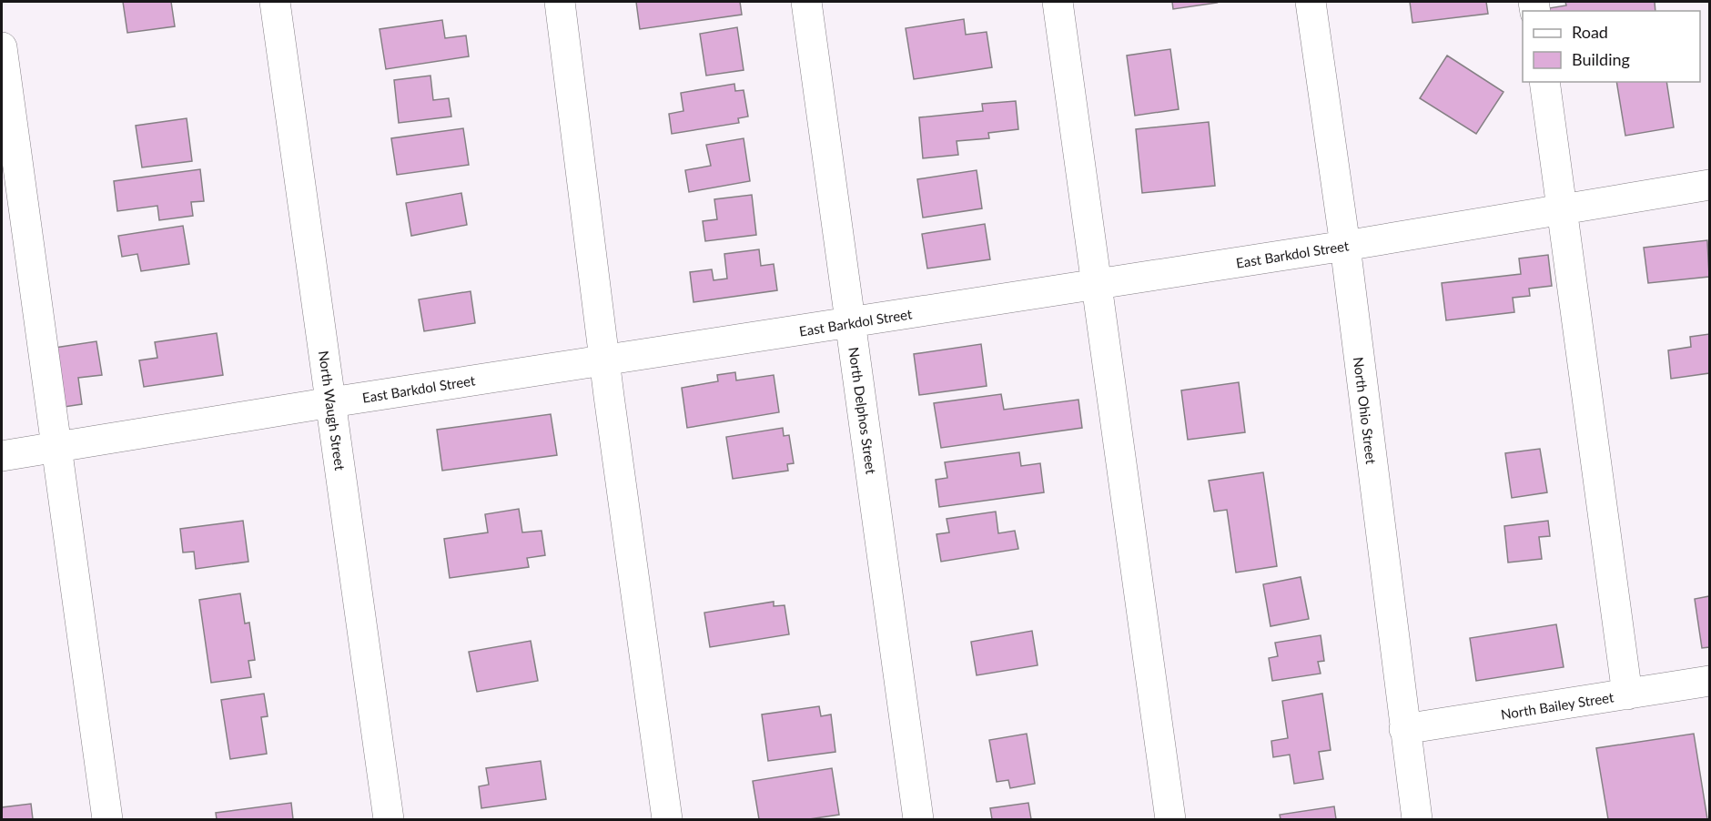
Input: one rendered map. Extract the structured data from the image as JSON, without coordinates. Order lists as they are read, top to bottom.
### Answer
{
  "streets": {
    "street": [
      "East Barkdol Street",
      "North Waugh Street",
      "North Delphos Street",
      "North Ohio Street",
      "North Bailey Street"
    ]
  },
  "crossings": [
    ["East Barkdol Street", "North Waugh Street"],
    ["East Barkdol Street", "North Delphos Street"],
    ["East Barkdol Street", "North Ohio Street"],
    ["North Ohio Street", "North Bailey Street"]
  ],
  "legend": ["Road", "Building"]
}
